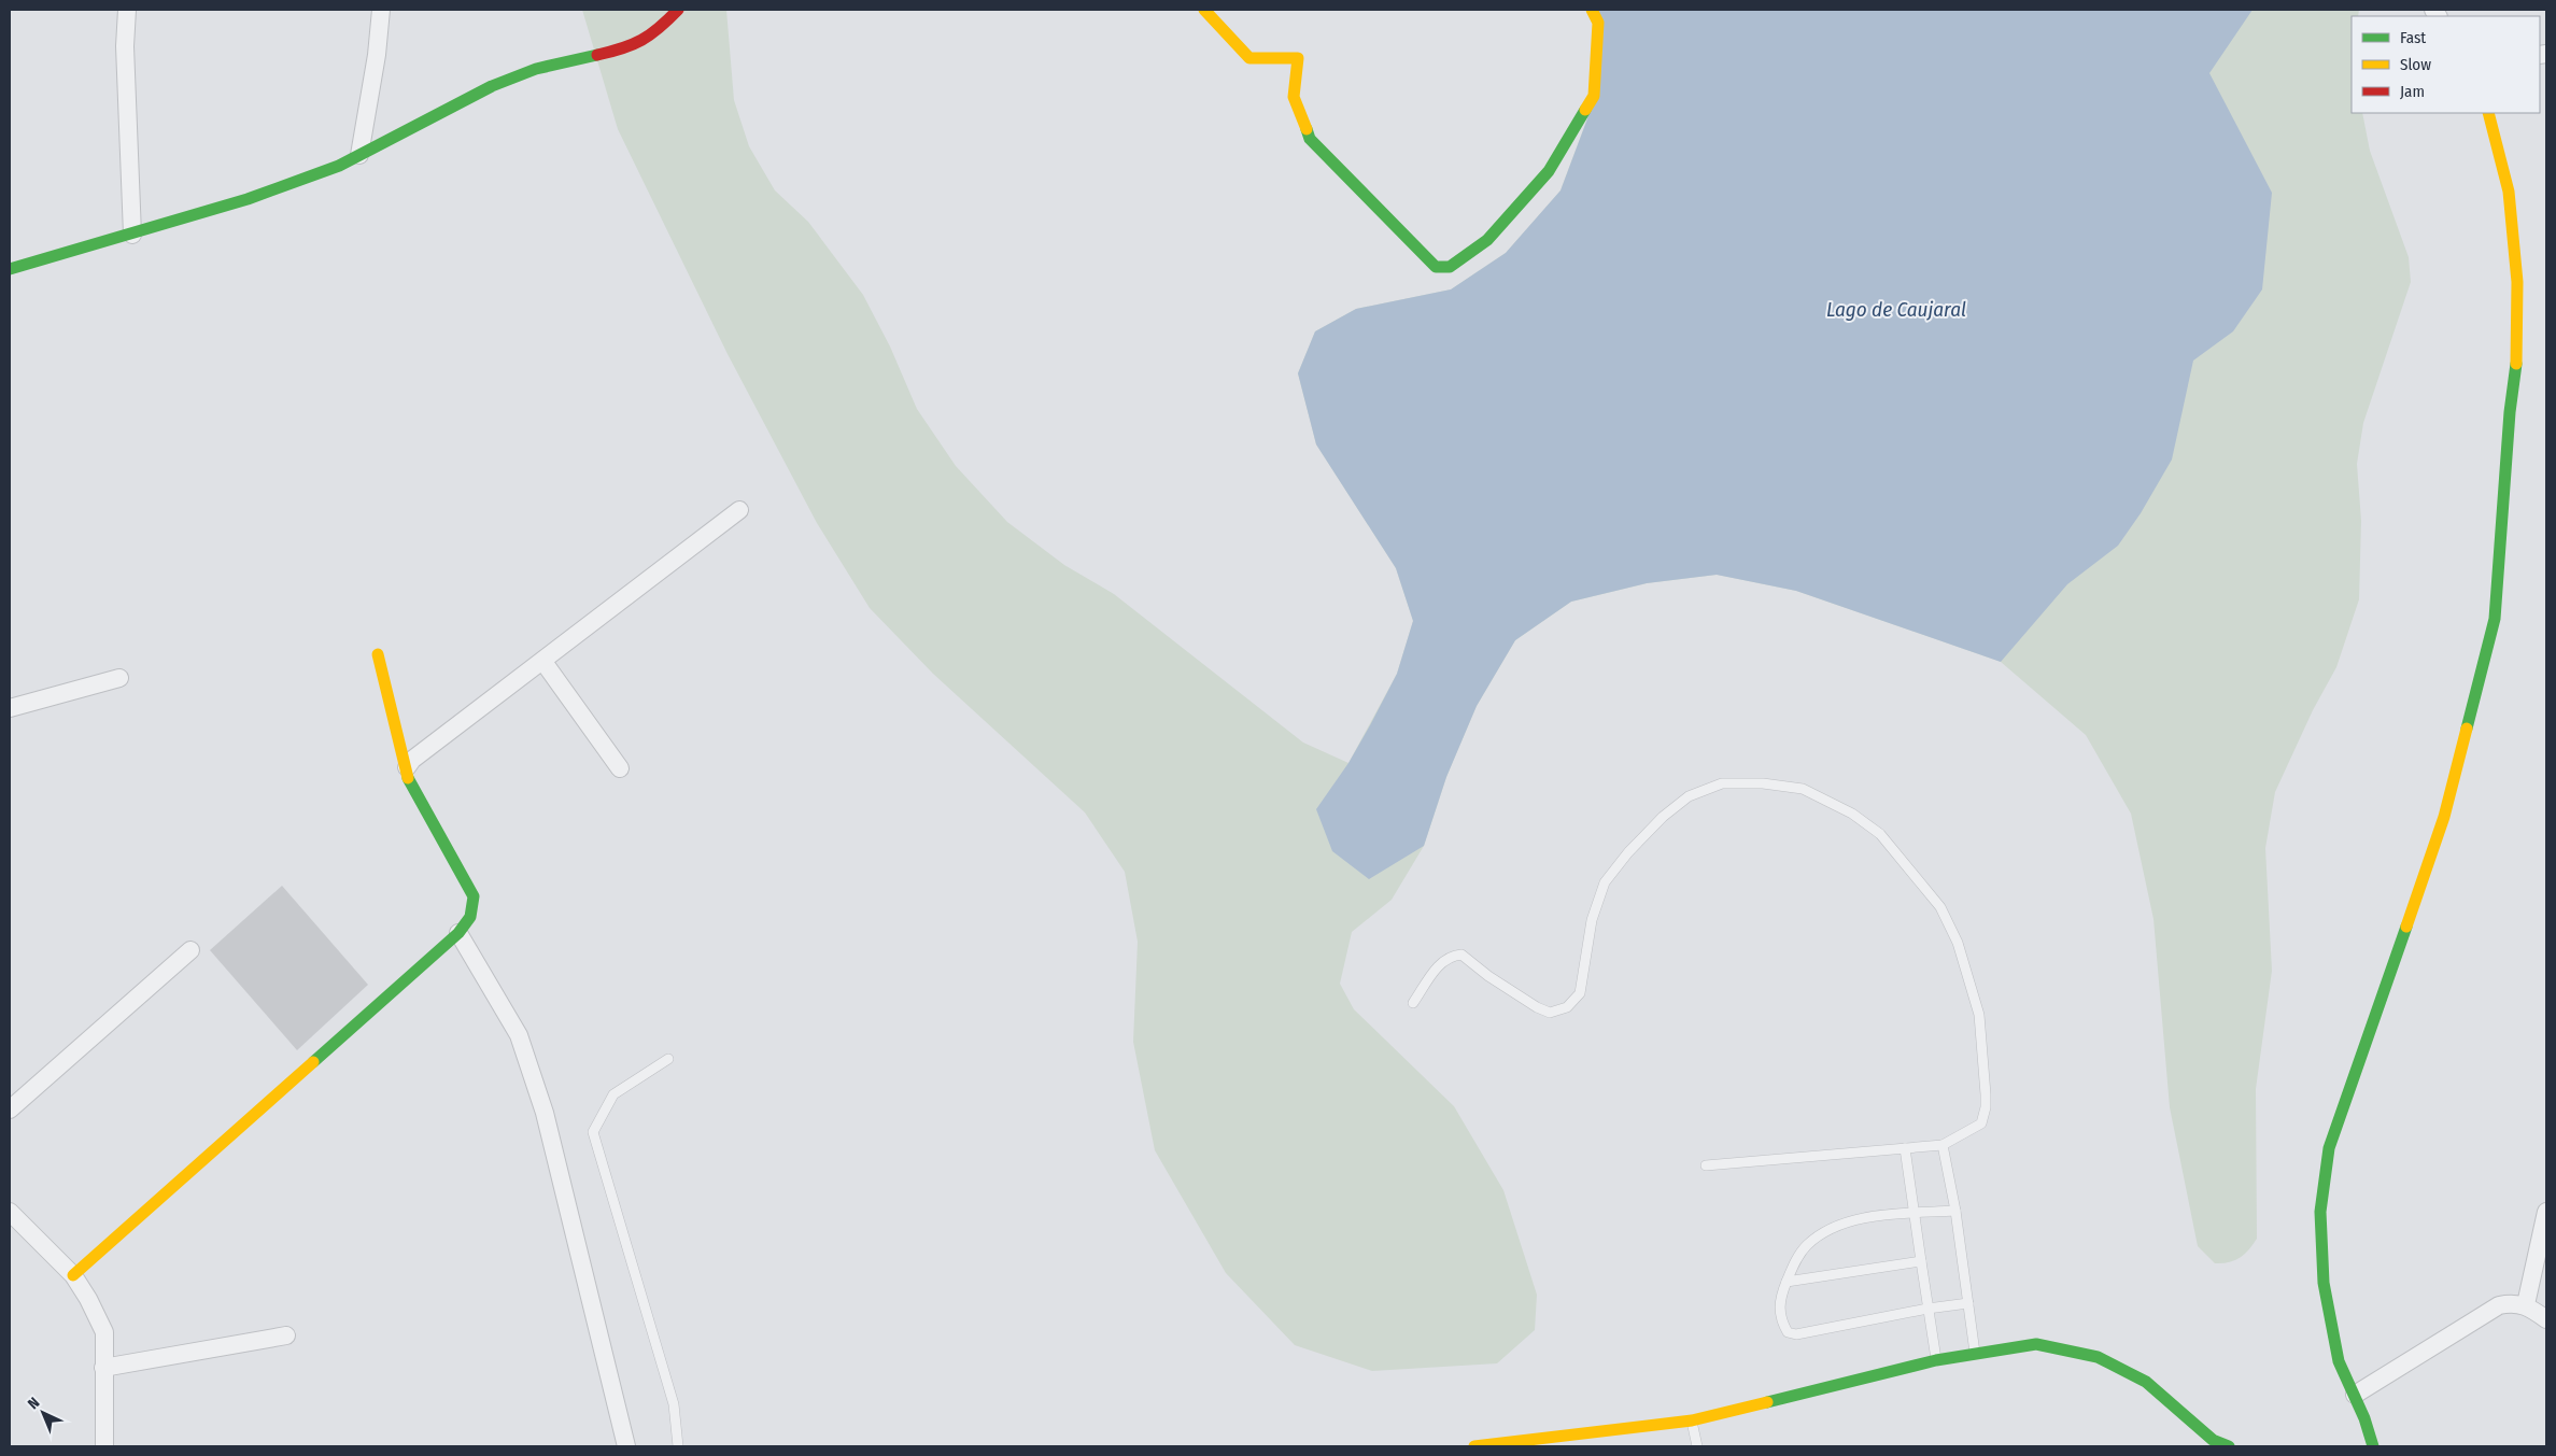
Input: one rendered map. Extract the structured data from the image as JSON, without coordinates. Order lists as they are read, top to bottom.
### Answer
{
  "water": ["Lago de Caujaral"],
  "legend": ["Fast", "Slow", "Jam"],
  "north": "top left"
}
